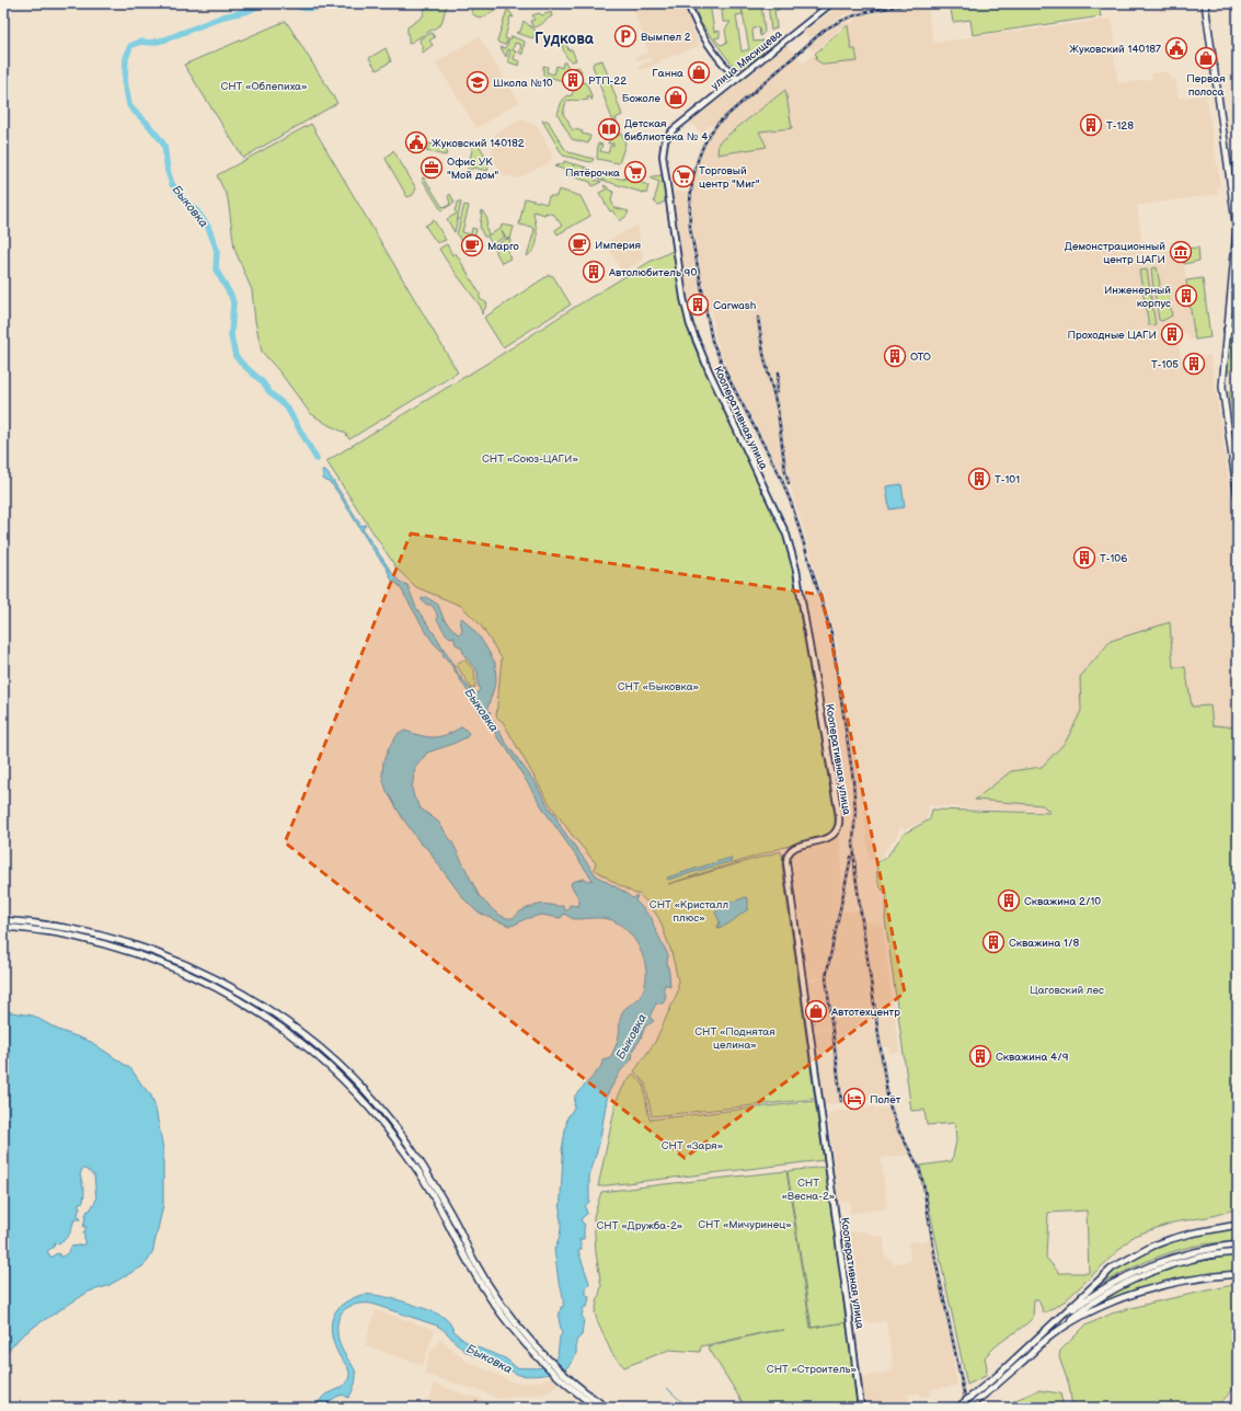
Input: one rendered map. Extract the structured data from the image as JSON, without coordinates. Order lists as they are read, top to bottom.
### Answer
{
  "streets": {
    "main road": ["улица Мясищева", "Кооперативная улица"]
  },
  "crossings": [
    ["улица Мясищева", "Кооперативная улица"]
  ],
  "districts": ["Гудкова"],
  "water": ["Быковка"],
  "parks": [
    "СНТ «Облепиха»",
    "СНТ «Союз-ЦАГИ»",
    "СНТ «Быковка»",
    "СНТ «Кристалл плюс»",
    "Цаговский лес",
    "СНТ «Поднятая целина»",
    "СНТ «Заря»",
    "СНТ «Весна-2»",
    "СНТ «Мичуринец»",
    "СНТ «Дружба-2»",
    "СНТ «Строитель»"
  ],
  "places": {
    "parking": ["Вымпел 2"],
    "public building": ["Жуковский 140187", "Жуковский 140182"],
    "shop": [
      "Первая полоса",
      "Ганна",
      "Божоле",
      "Автотехцентр"
    ],
    "building": [
      "РТП-22",
      "Т-128",
      "Автолюбитель 90",
      "Инженерный корпус",
      "Carwash",
      "Проходные ЦАГИ",
      "ОТО",
      "Т-105",
      "Т-101",
      "Т-106",
      "Скважина 2/10",
      "Скважина 1/8",
      "Скважина 4/9"
    ],
    "school or university": ["Школа №10"],
    "library": ["Детская библиотека № 4"],
    "office": ["Офис УК \"Мой дом\""],
    "supermarket": ["Пятёрочка", "Торговый центр \"Миг\""],
    "cafe": ["Империя", "Марго"],
    "museum": ["Демонстрационный центр ЦАГИ"],
    "hotel": ["Полёт"]
  }
}
